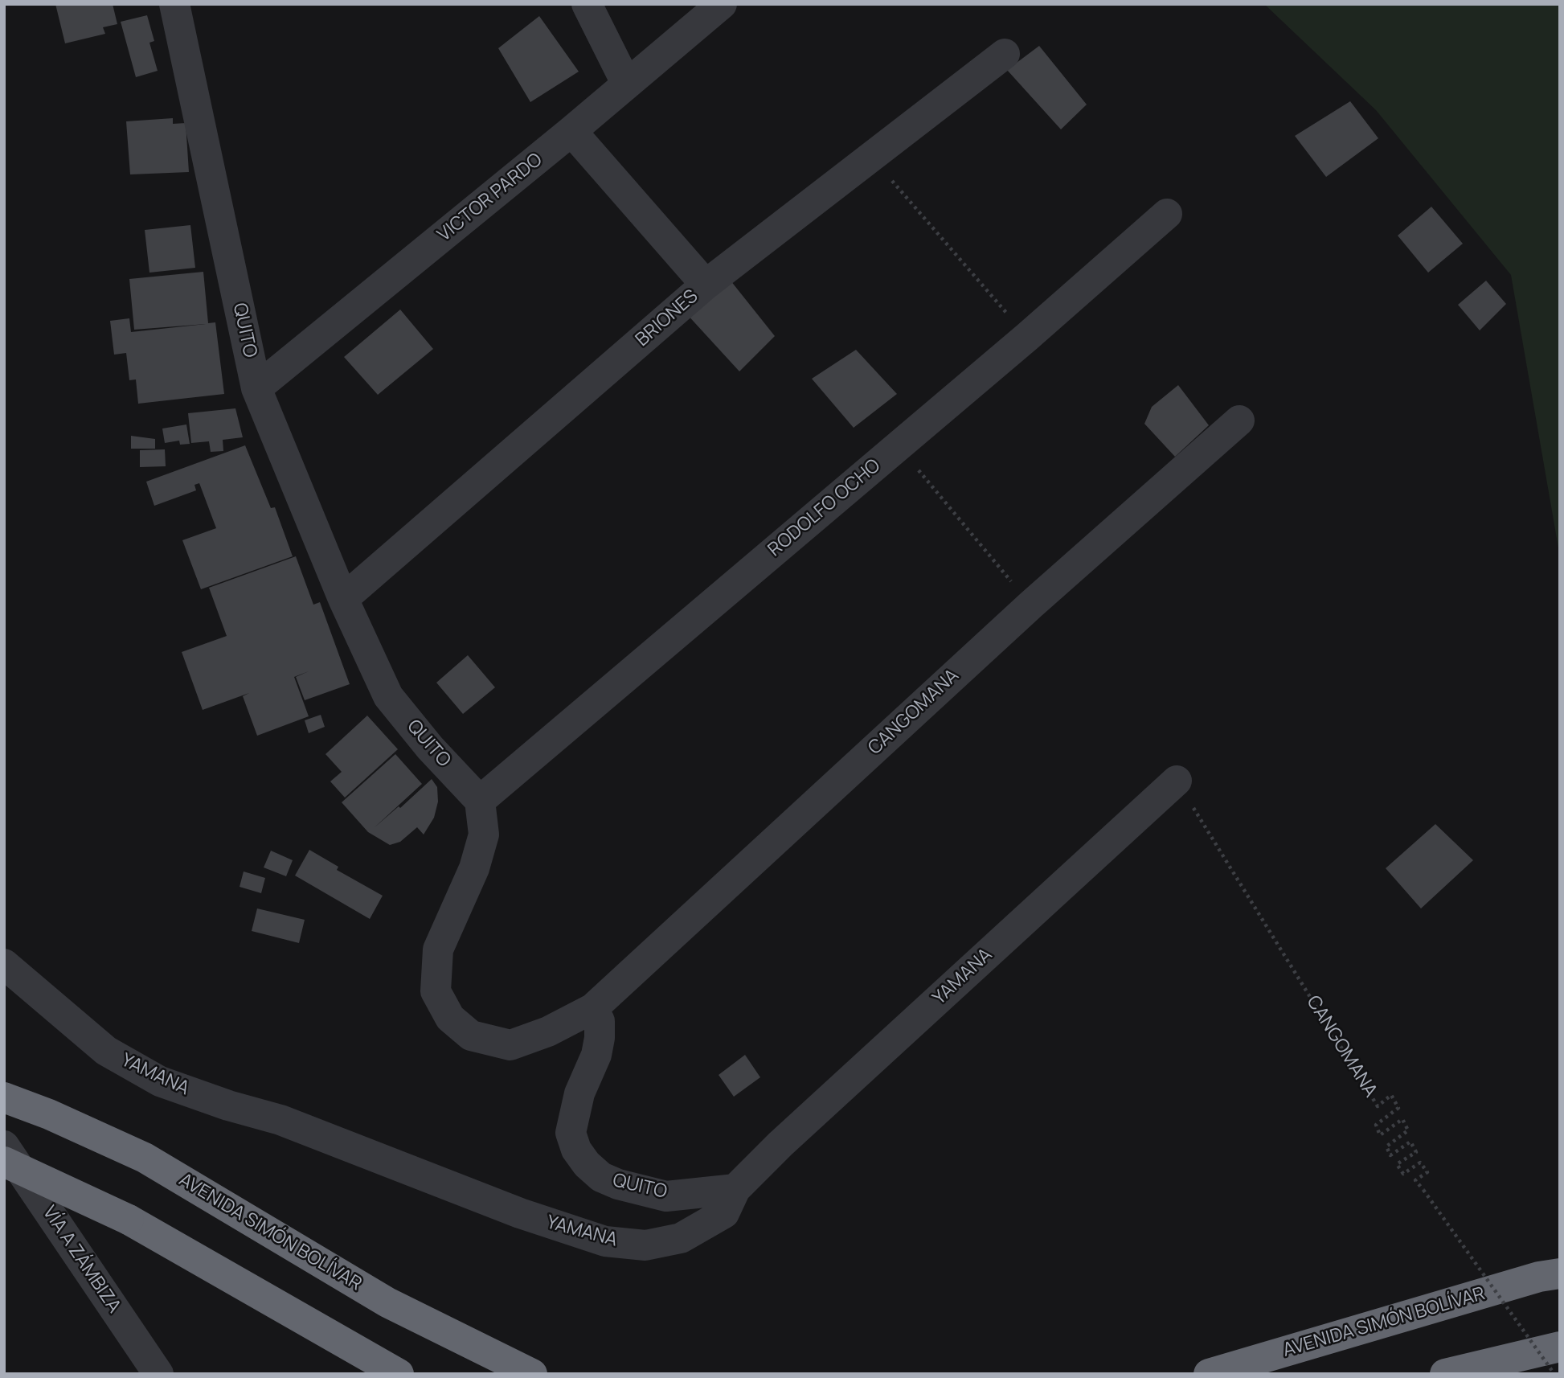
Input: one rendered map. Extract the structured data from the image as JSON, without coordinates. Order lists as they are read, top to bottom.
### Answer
{
  "streets": {
    "highway": ["AVENIDA SIMÓN BOLÍVAR"],
    "street": [
      "VICTOR PARDO",
      "BRIONES",
      "QUITO",
      "RODOLFO OCHO",
      "CANGOMANA",
      "YAMANA",
      "VÍA A ZÁMBIZA"
    ]
  },
  "crossings": [
    ["VICTOR PARDO", "QUITO"],
    ["BRIONES", "QUITO"],
    ["QUITO", "RODOLFO OCHO"],
    ["QUITO", "CANGOMANA"],
    ["QUITO", "YAMANA"],
    ["CANGOMANA", "YAMANA"]
  ]
}
